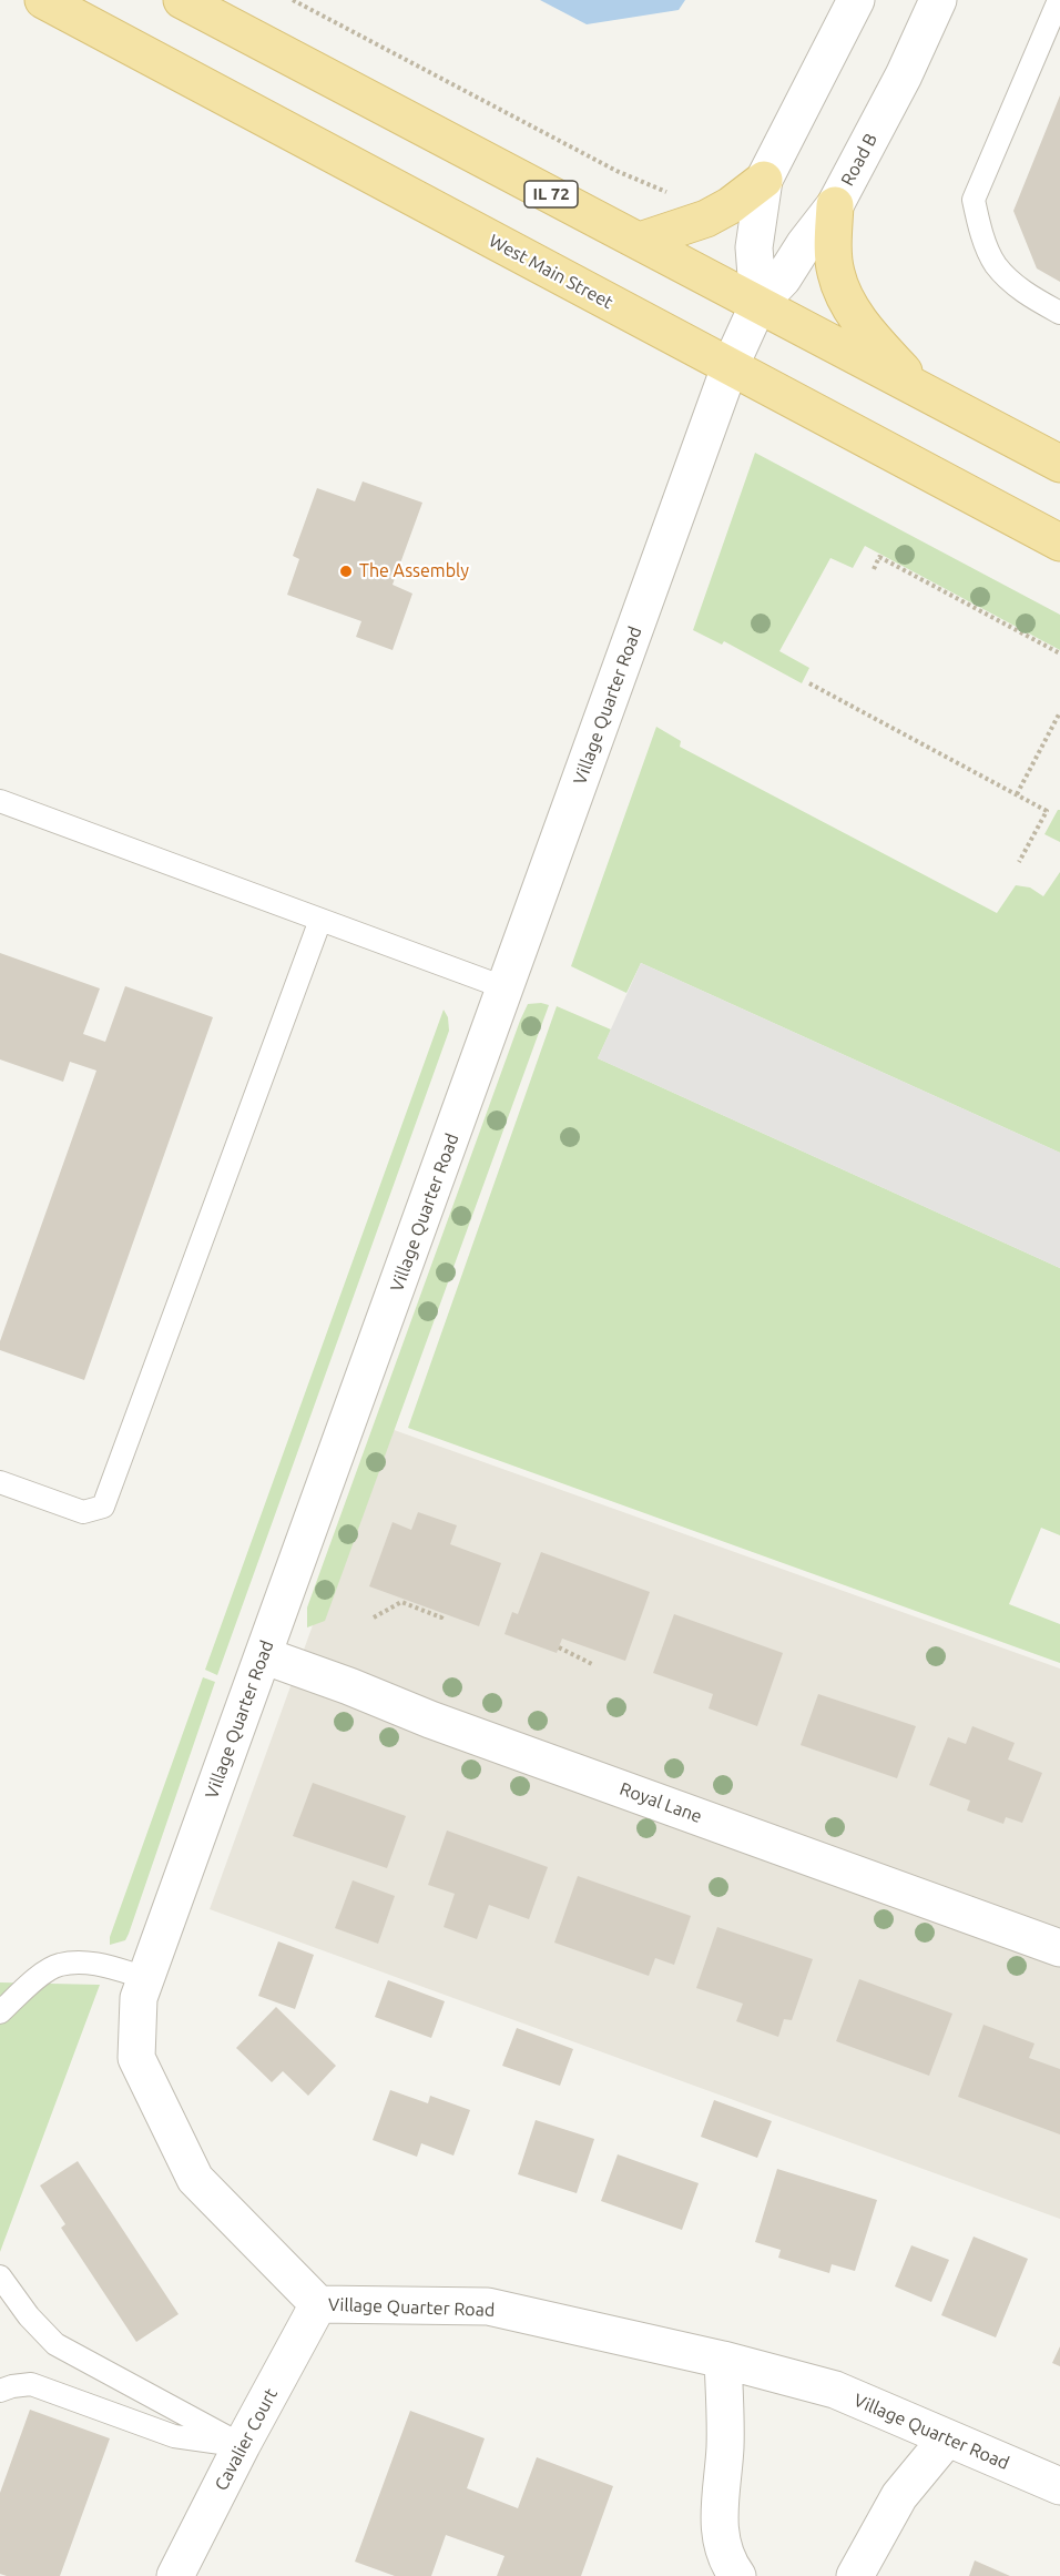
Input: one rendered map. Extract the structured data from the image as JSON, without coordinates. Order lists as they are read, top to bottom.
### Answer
{
  "streets": {
    "main road": ["IL 72", "West Main Street"],
    "street": [
      "Road B",
      "Village Quarter Road",
      "Royal Lane",
      "Cavalier Court"
    ]
  },
  "crossings": [
    ["Road B", "IL 72"],
    ["Road B", "West Main Street"],
    ["Road B", "Village Quarter Road"],
    ["West Main Street", "Village Quarter Road"],
    ["Village Quarter Road", "Royal Lane"],
    ["Village Quarter Road", "Cavalier Court"]
  ],
  "places": ["The Assembly"]
}
